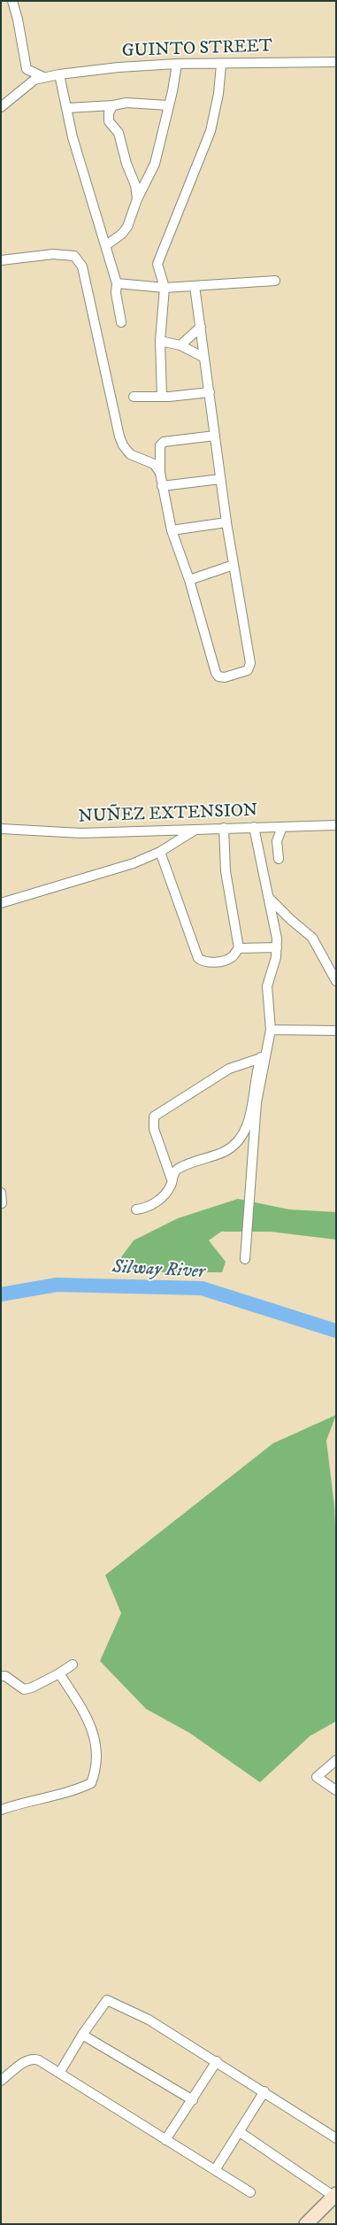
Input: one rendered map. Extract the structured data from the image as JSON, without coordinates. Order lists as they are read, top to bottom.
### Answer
{
  "streets": {
    "street": ["GUINTO STREET", "NUÑEZ EXTENSION"]
  },
  "water": ["Silway River"]
}
